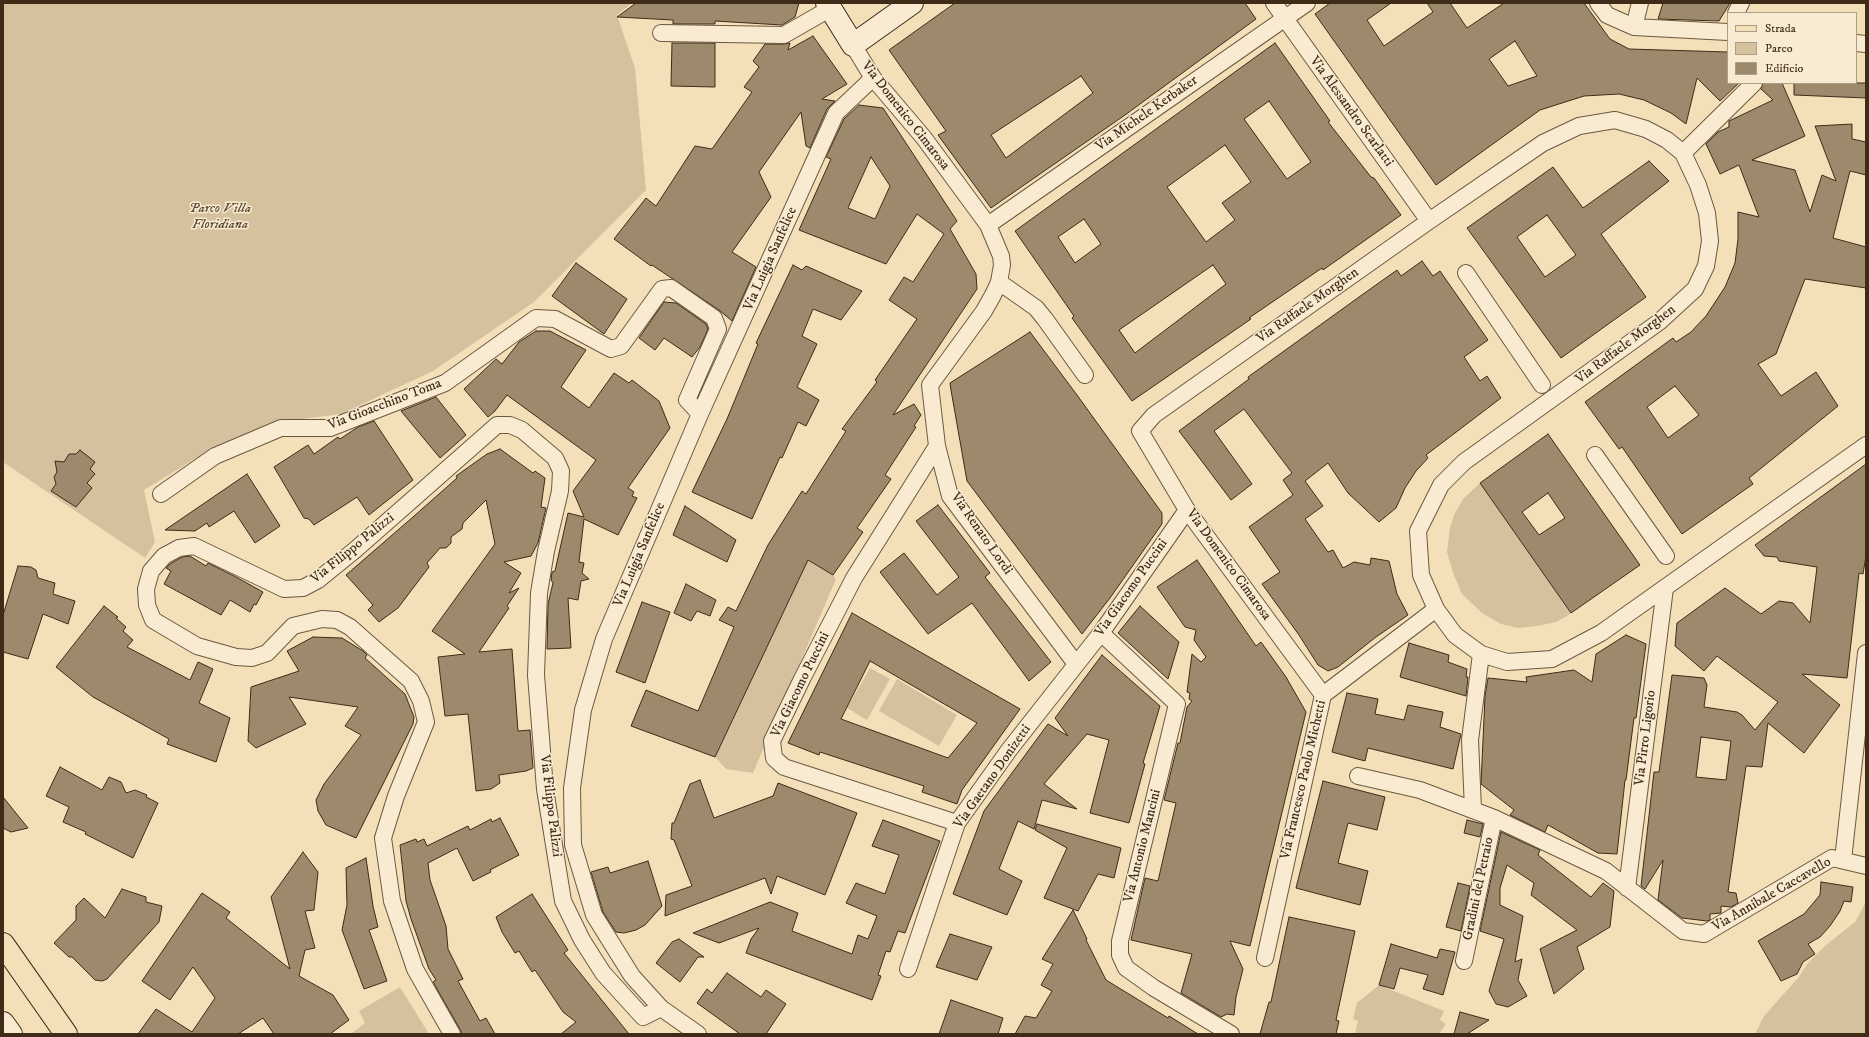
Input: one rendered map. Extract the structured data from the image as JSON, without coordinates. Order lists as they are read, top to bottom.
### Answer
{
  "streets": {
    "street": [
      "Via Alessandro Scarlatti",
      "Via Michele Kerbaker",
      "Via Domenico Cimarosa",
      "Via Luigia Sanfelice",
      "Via Raffaele Morghen",
      "Via Gioacchino Toma",
      "Via Renato Lordi",
      "Via Filippo Palizzi",
      "Via Giacomo Puccini",
      "Via Pirro Ligorio",
      "Via Gaetano Donizetti",
      "Via Francesco Paolo Michetti",
      "Via Antonio Mancini",
      "Gradini del Petraio",
      "Via Annibale Caccavello"
    ]
  },
  "crossings": [
    ["Via Alessandro Scarlatti", "Via Michele Kerbaker"],
    ["Via Alessandro Scarlatti", "Via Raffaele Morghen"],
    ["Via Michele Kerbaker", "Via Domenico Cimarosa"],
    ["Via Domenico Cimarosa", "Via Luigia Sanfelice"],
    ["Via Domenico Cimarosa", "Via Raffaele Morghen"],
    ["Via Domenico Cimarosa", "Via Renato Lordi"],
    ["Via Domenico Cimarosa", "Via Giacomo Puccini"],
    ["Via Domenico Cimarosa", "Via Francesco Paolo Michetti"],
    ["Via Luigia Sanfelice", "Via Gioacchino Toma"],
    ["Via Luigia Sanfelice", "Via Filippo Palizzi"],
    ["Via Raffaele Morghen", "Via Pirro Ligorio"],
    ["Via Raffaele Morghen", "Via Francesco Paolo Michetti"],
    ["Via Renato Lordi", "Via Giacomo Puccini"],
    ["Via Renato Lordi", "Via Gaetano Donizetti"],
    ["Via Giacomo Puccini", "Via Gaetano Donizetti"],
    ["Via Giacomo Puccini", "Via Antonio Mancini"],
    ["Via Pirro Ligorio", "Via Annibale Caccavello"],
    ["Gradini del Petraio", "Via Annibale Caccavello"]
  ],
  "parks": ["Parco Villa Floridiana"],
  "legend": ["Strada", "Parco", "Edificio"]
}
